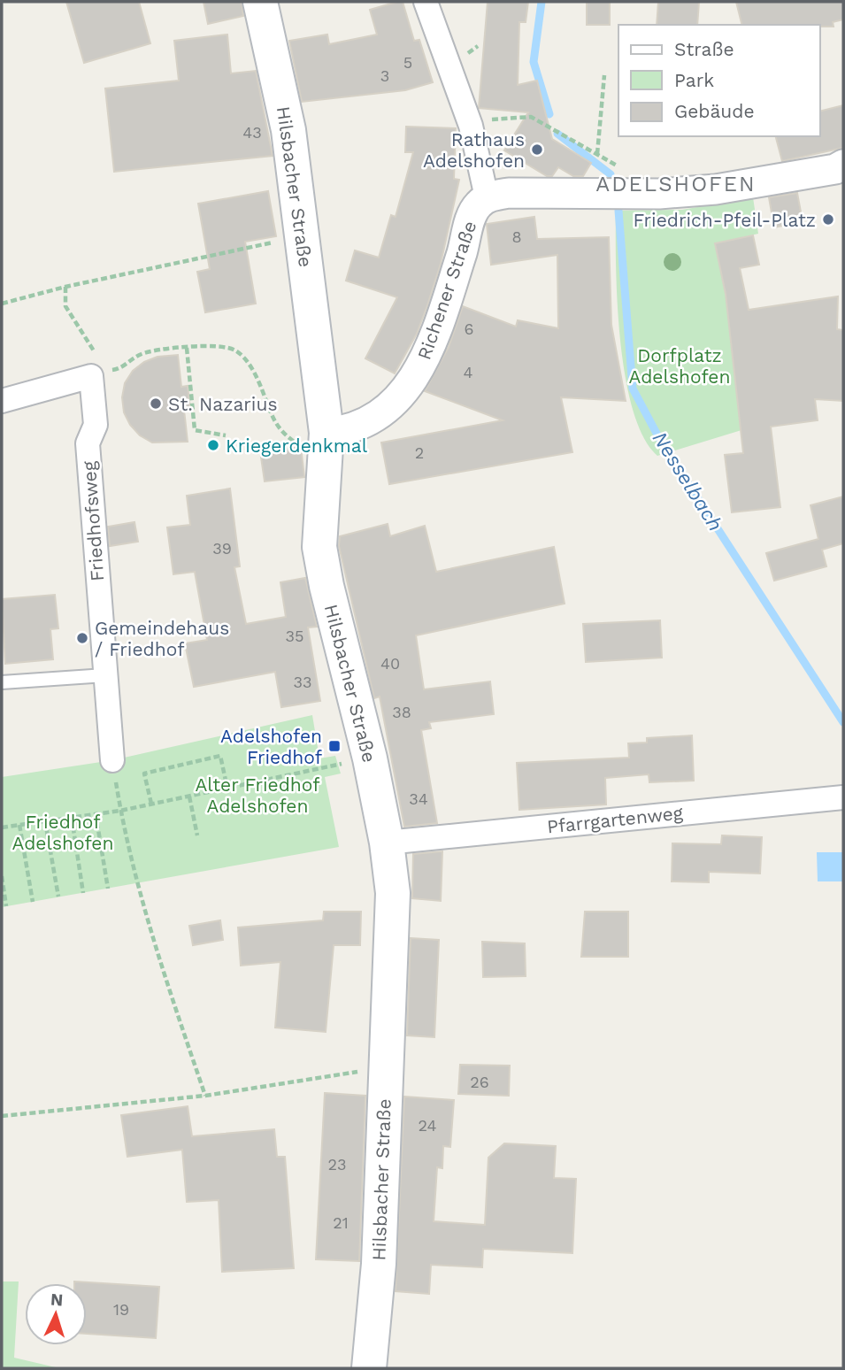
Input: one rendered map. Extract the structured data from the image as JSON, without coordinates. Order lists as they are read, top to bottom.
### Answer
{
  "streets": {
    "main road": ["Hilsbacher Straße"],
    "street": ["Richener Straße", "Friedhofsweg", "Pfarrgartenweg"]
  },
  "crossings": [
    ["Hilsbacher Straße", "Richener Straße"],
    ["Hilsbacher Straße", "Pfarrgartenweg"]
  ],
  "districts": ["ADELSHOFEN"],
  "water": ["Nesselbach"],
  "parks": ["Dorfplatz Adelshofen", "Alter Friedhof Adelshofen", "Friedhof Adelshofen"],
  "places": {
    "other": [
      "Rathaus Adelshofen",
      "Friedrich-Pfeil-Platz",
      "St. Nazarius",
      "Kriegerdenkmal",
      "Gemeindehaus / Friedhof"
    ],
    "transit": ["Adelshofen Friedhof"]
  },
  "house_numbers": [
    "5",
    "3",
    "43",
    "8",
    "6",
    "4",
    "2",
    "39",
    "35",
    "40",
    "33",
    "38",
    "34",
    "26",
    "24",
    "23",
    "21",
    "19"
  ],
  "legend": ["Straße", "Park", "Gebäude"],
  "north": "top"
}
